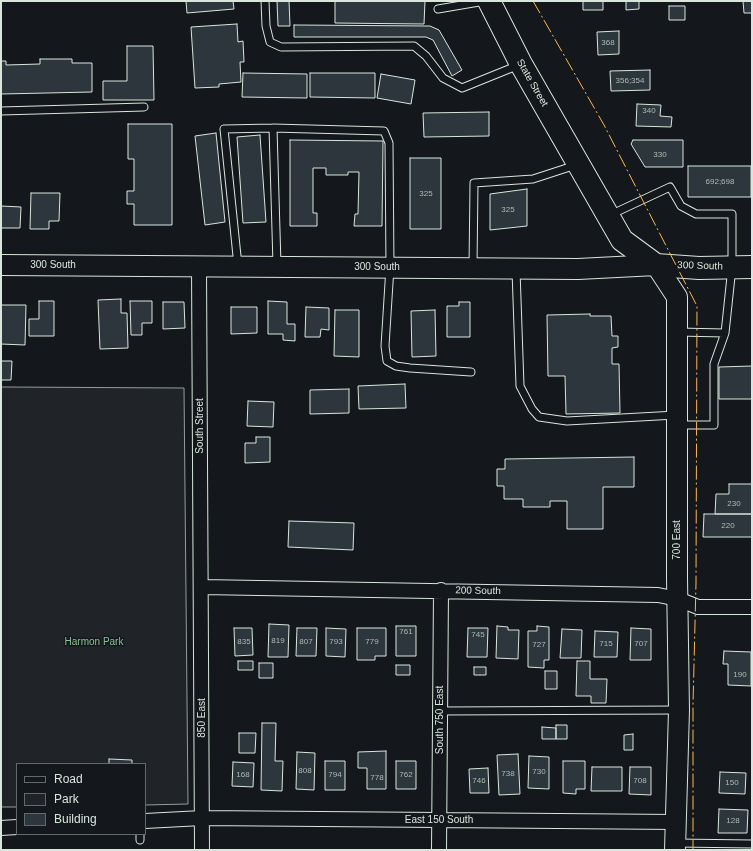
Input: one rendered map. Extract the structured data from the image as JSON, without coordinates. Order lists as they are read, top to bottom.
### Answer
{
  "streets": {
    "main road": ["State Street", "300 South"],
    "street": [
      "South Street",
      "700 East",
      "200 South",
      "850 East",
      "South 750 East",
      "East 150 South"
    ]
  },
  "crossings": [
    ["State Street", "300 South"],
    ["State Street", "700 East"],
    ["300 South", "South Street"],
    ["300 South", "700 East"],
    ["South Street", "200 South"],
    ["South Street", "850 East"],
    ["700 East", "200 South"],
    ["700 East", "East 150 South"],
    ["200 South", "850 East"],
    ["200 South", "South 750 East"],
    ["850 East", "East 150 South"],
    ["South 750 East", "East 150 South"]
  ],
  "parks": ["Harmon Park"],
  "house_numbers": [
    "368",
    "356;354",
    "340",
    "330",
    "692;698",
    "325",
    "325",
    "230",
    "220",
    "761",
    "745",
    "819",
    "835",
    "807",
    "793",
    "779",
    "715",
    "707",
    "727",
    "190",
    "808",
    "730",
    "738",
    "168",
    "794",
    "762",
    "778",
    "746",
    "708",
    "150",
    "128"
  ],
  "legend": ["Road", "Park", "Building"]
}
